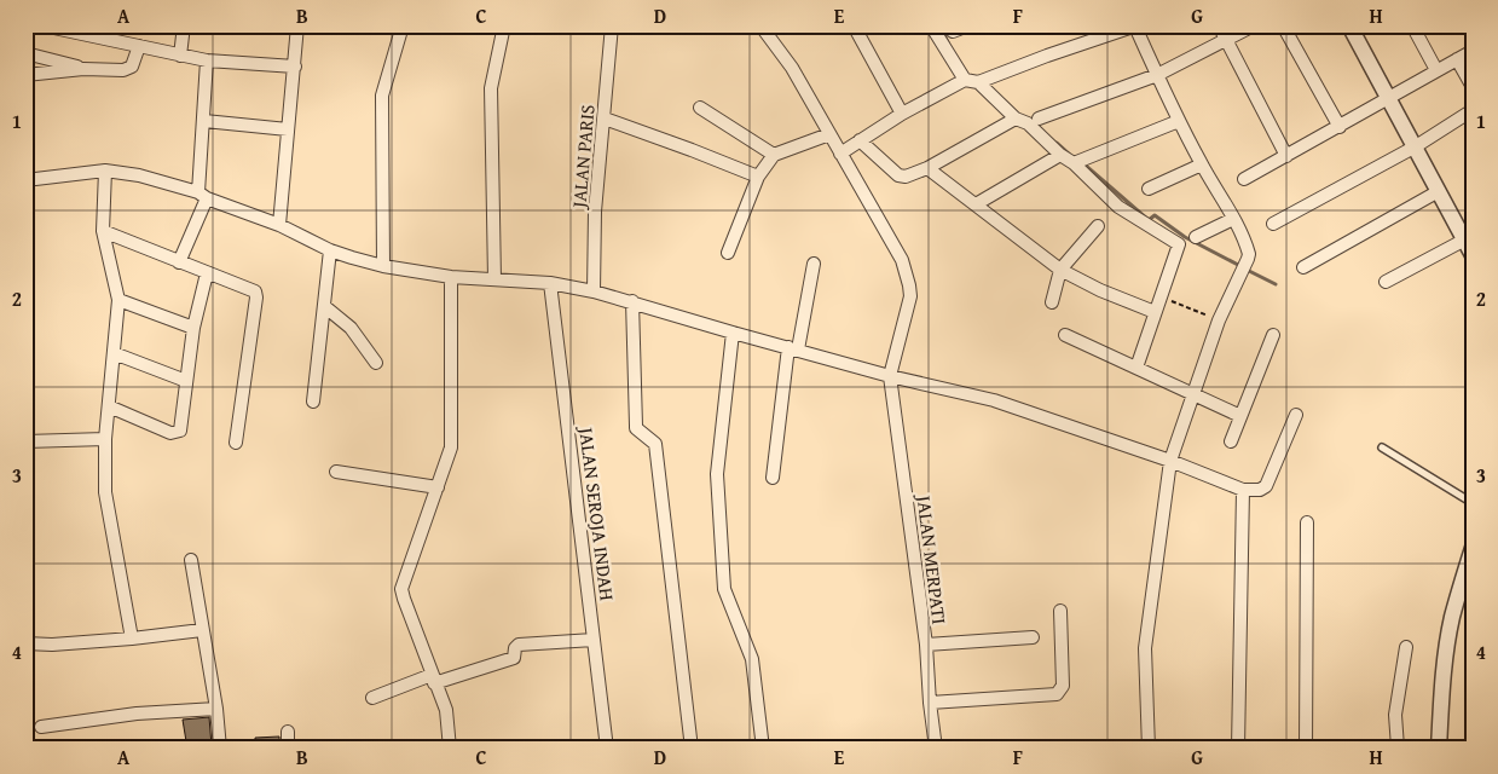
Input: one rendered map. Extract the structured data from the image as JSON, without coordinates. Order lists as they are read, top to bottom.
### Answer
{
  "streets": {
    "street": ["JALAN PARIS", "JALAN SEROJA INDAH", "JALAN MERPATI"]
  },
  "grid": {
    "columns": [
      "A",
      "B",
      "C",
      "D",
      "E",
      "F",
      "G",
      "H"
    ],
    "rows": [
      "1",
      "2",
      "3",
      "4"
    ]
  }
}
